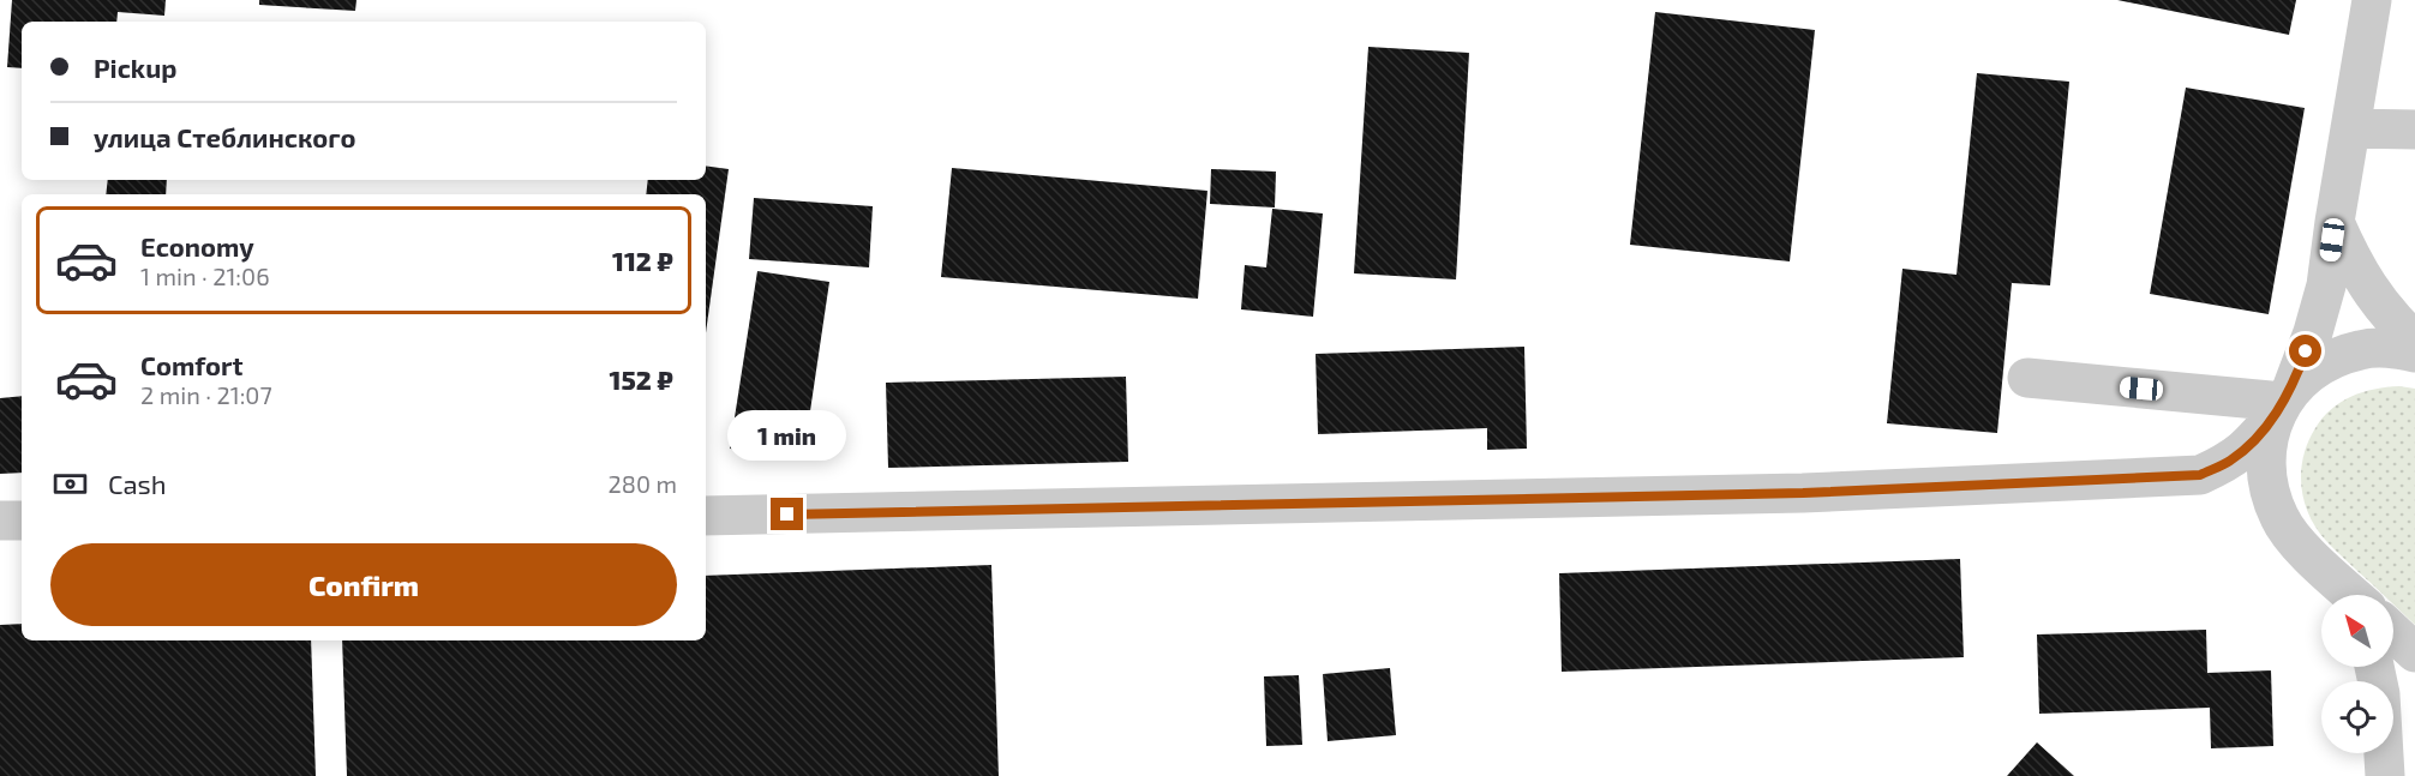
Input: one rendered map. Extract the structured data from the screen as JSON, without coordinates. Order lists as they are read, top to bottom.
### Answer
{
  "north": "top left",
  "page": {
    "banner": ["Pickup", "улица Стеблинского"],
    "list": [
      {
        "name": "Economy",
        "note": "1 min · 21:06",
        "value": "112 ₽"
      },
      {
        "name": "Comfort",
        "note": "2 min · 21:07",
        "value": "152 ₽"
      }
    ],
    "bubble": "1 min",
    "pay": ["Cash", "280 m"],
    "buttons": "Confirm"
  }
}
